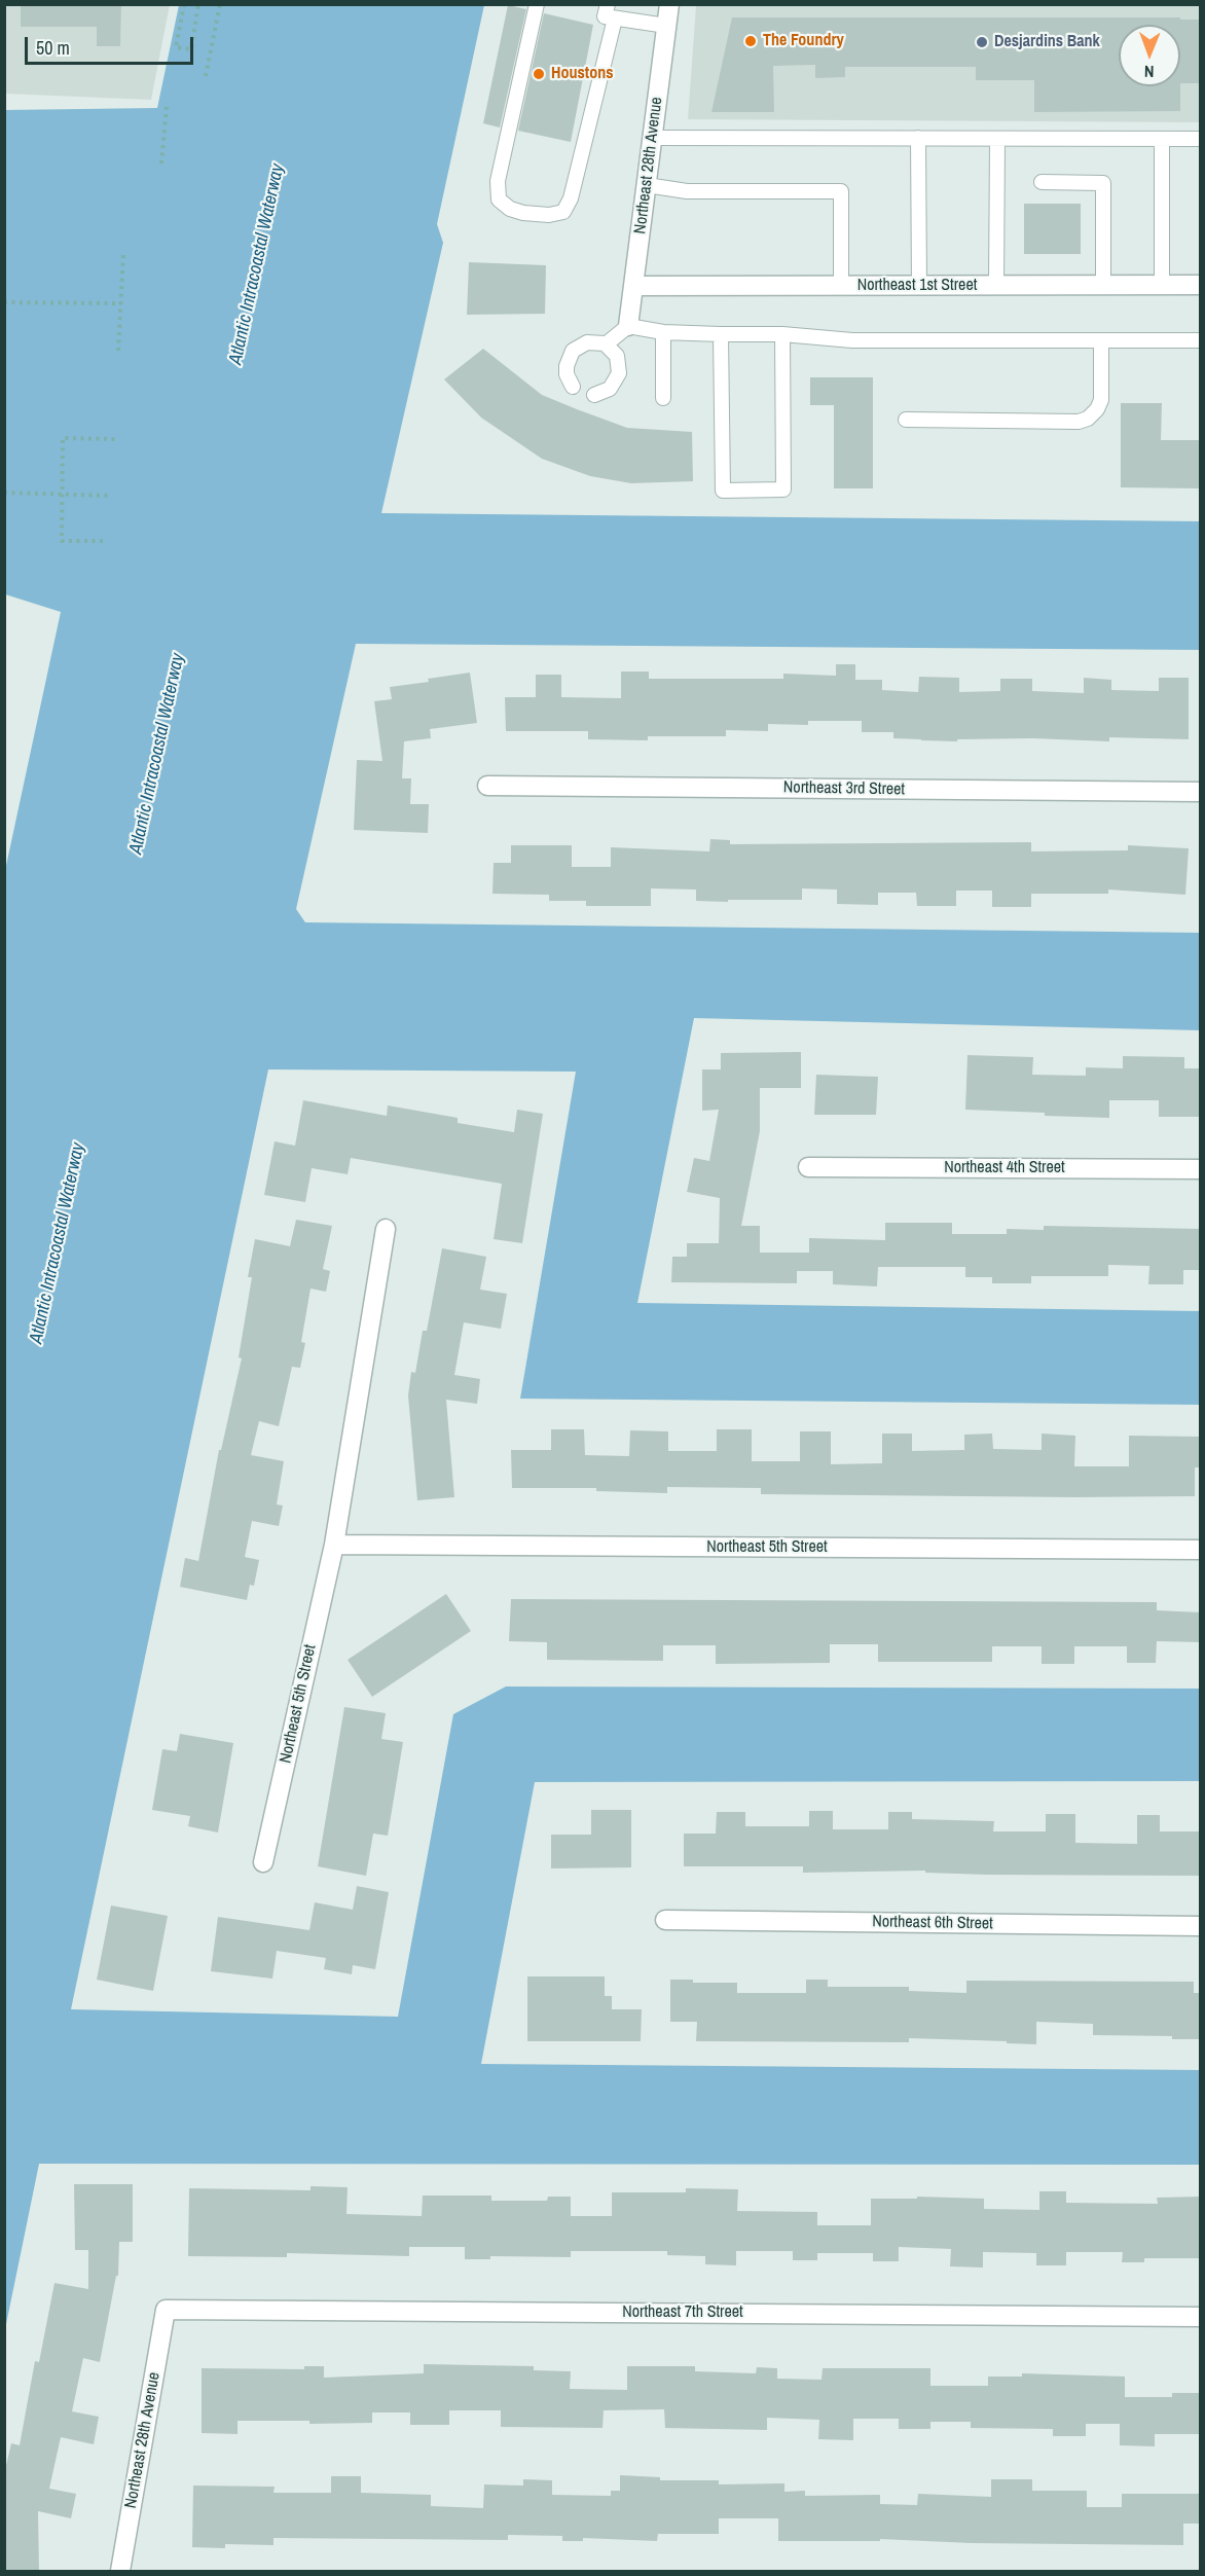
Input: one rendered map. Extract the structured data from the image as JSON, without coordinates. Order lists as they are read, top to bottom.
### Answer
{
  "streets": {
    "street": [
      "Northeast 28th Avenue",
      "Northeast 1st Street",
      "Northeast 3rd Street",
      "Northeast 4th Street",
      "Northeast 5th Street",
      "Northeast 6th Street",
      "Northeast 7th Street"
    ]
  },
  "crossings": [
    ["Northeast 28th Avenue", "Northeast 1st Street"],
    ["Northeast 28th Avenue", "Northeast 7th Street"]
  ],
  "water": ["Atlantic Intracoastal Waterway"],
  "places": ["The Foundry", "Desjardins Bank", "Houstons"],
  "scale_bar": "50 m",
  "north": "bottom"
}
